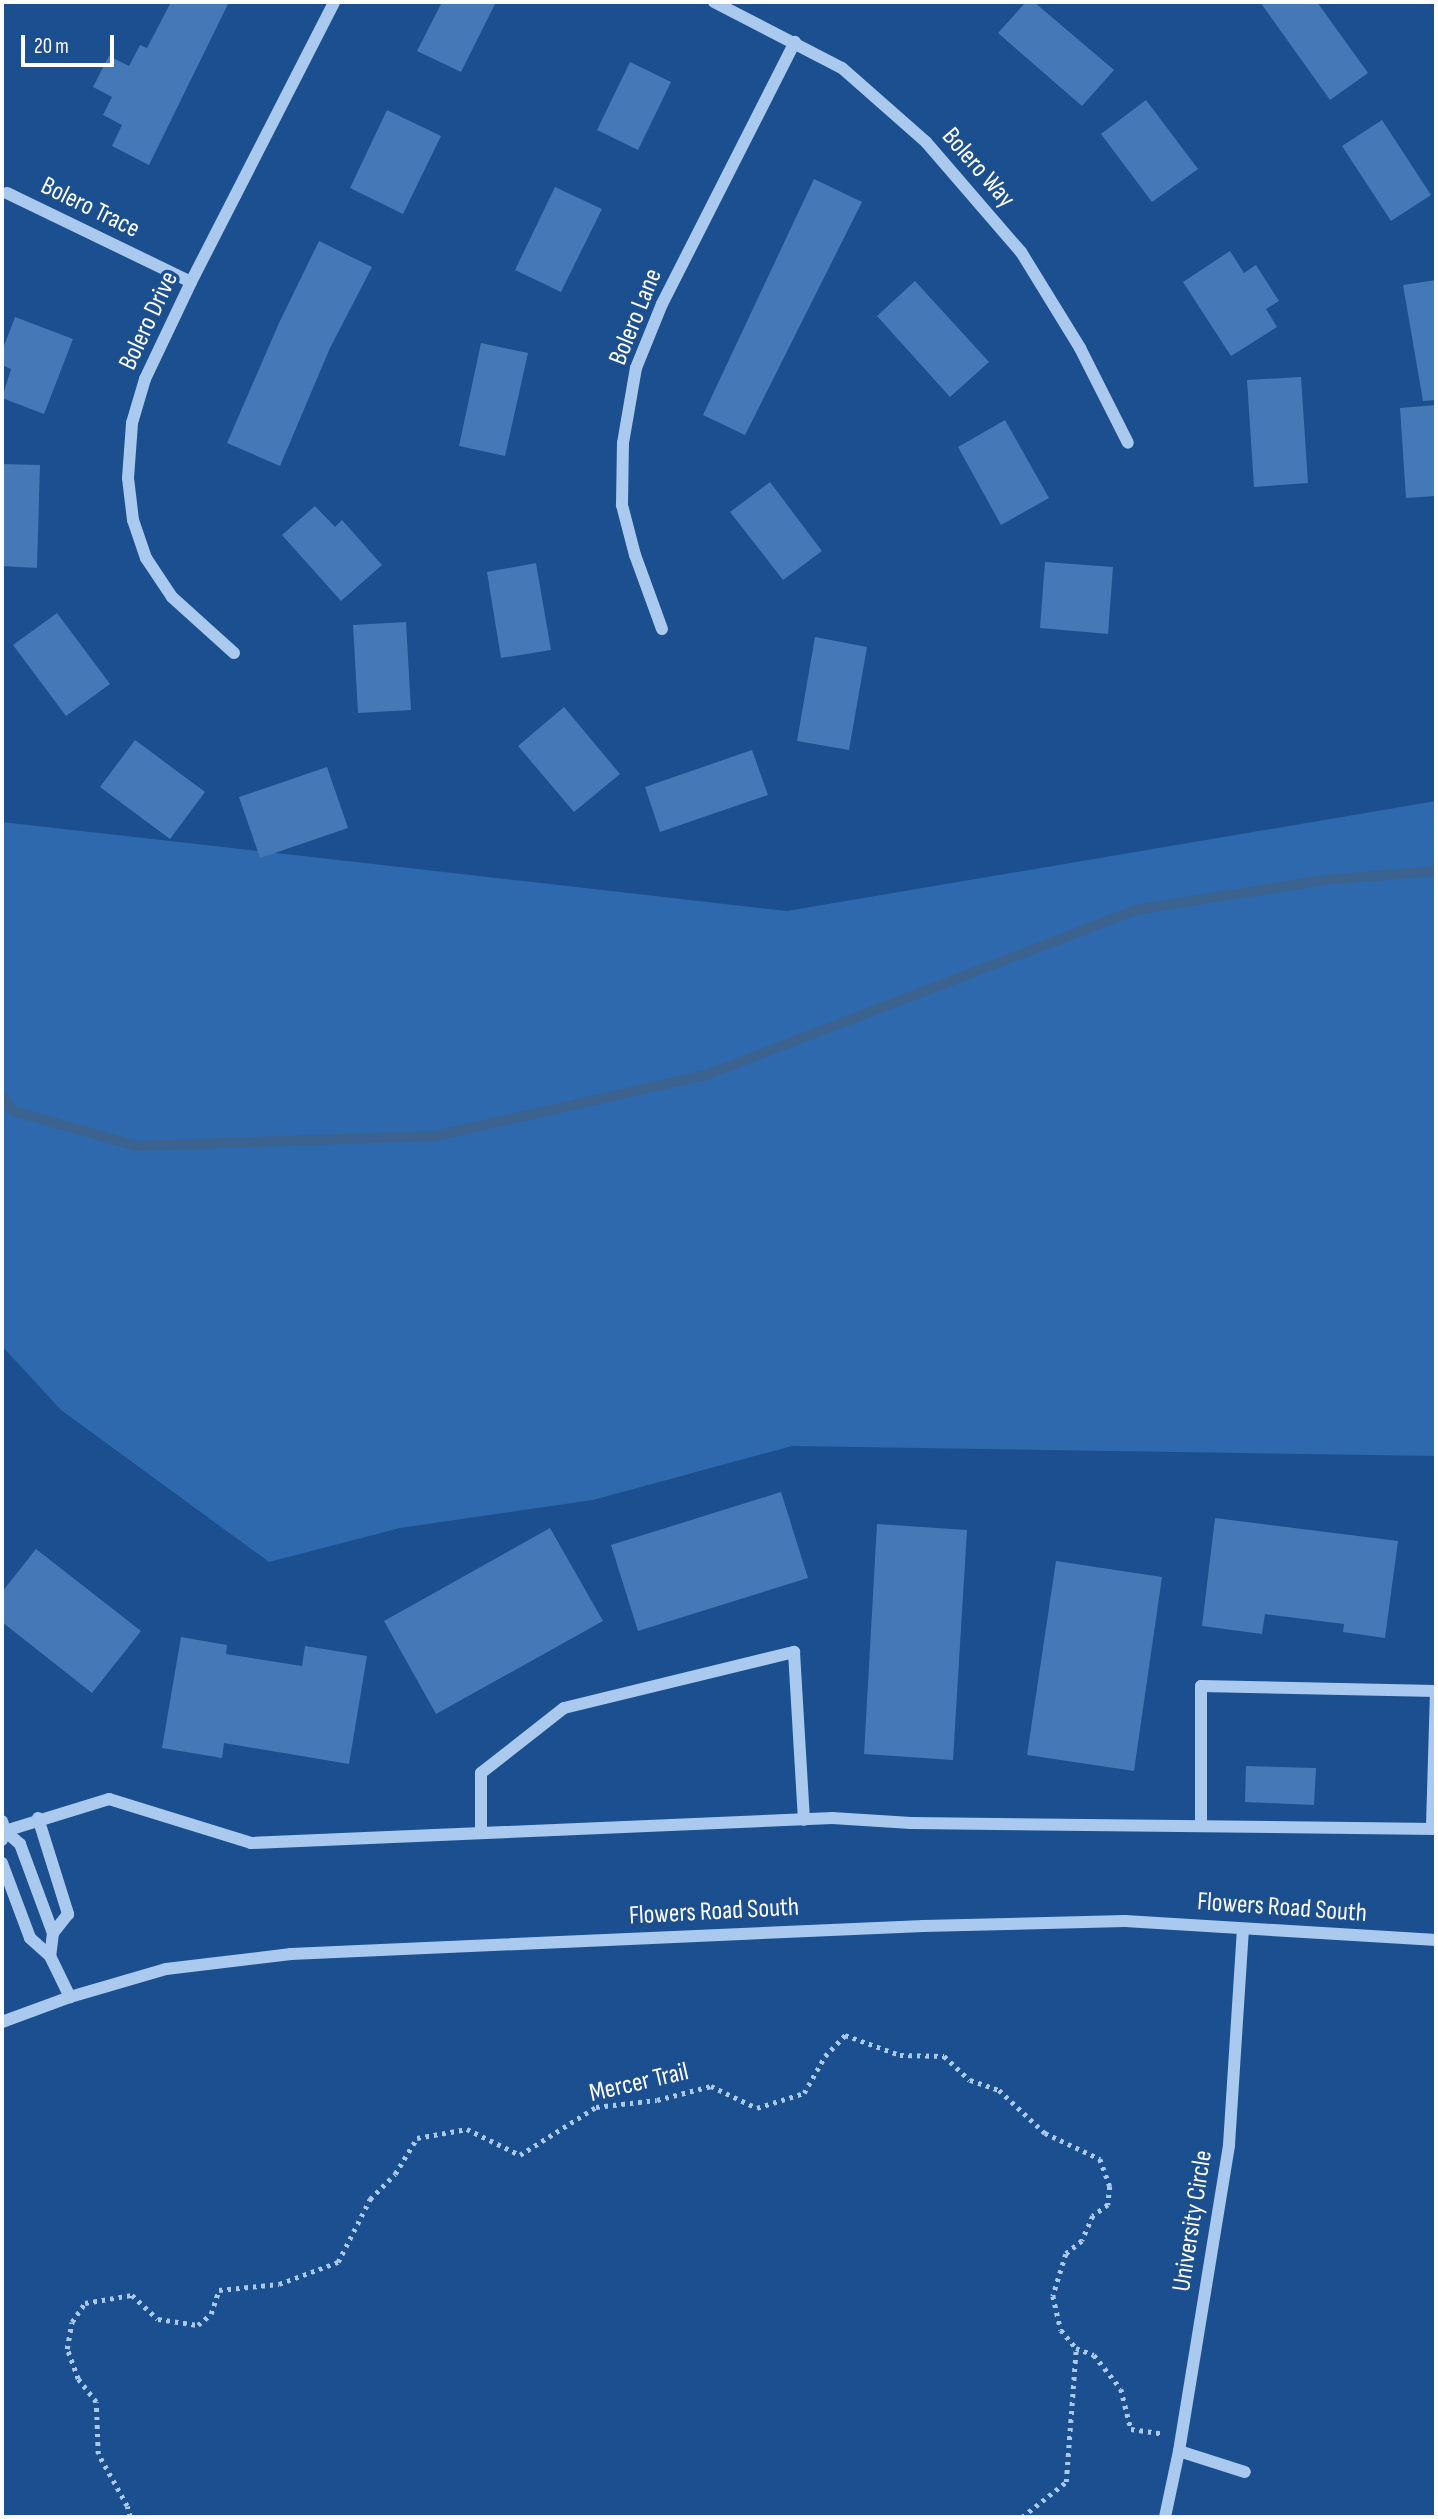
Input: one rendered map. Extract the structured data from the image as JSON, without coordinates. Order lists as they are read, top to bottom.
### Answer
{
  "streets": {
    "street": [
      "Bolero Way",
      "Bolero Trace",
      "Bolero Lane",
      "Bolero Drive",
      "Flowers Road South",
      "University Circle"
    ],
    "path": ["Mercer Trail"]
  },
  "crossings": [
    ["Bolero Way", "Bolero Lane"],
    ["Bolero Trace", "Bolero Drive"],
    ["Flowers Road South", "University Circle"],
    ["Mercer Trail", "University Circle"]
  ],
  "scale_bar": "20 m"
}
